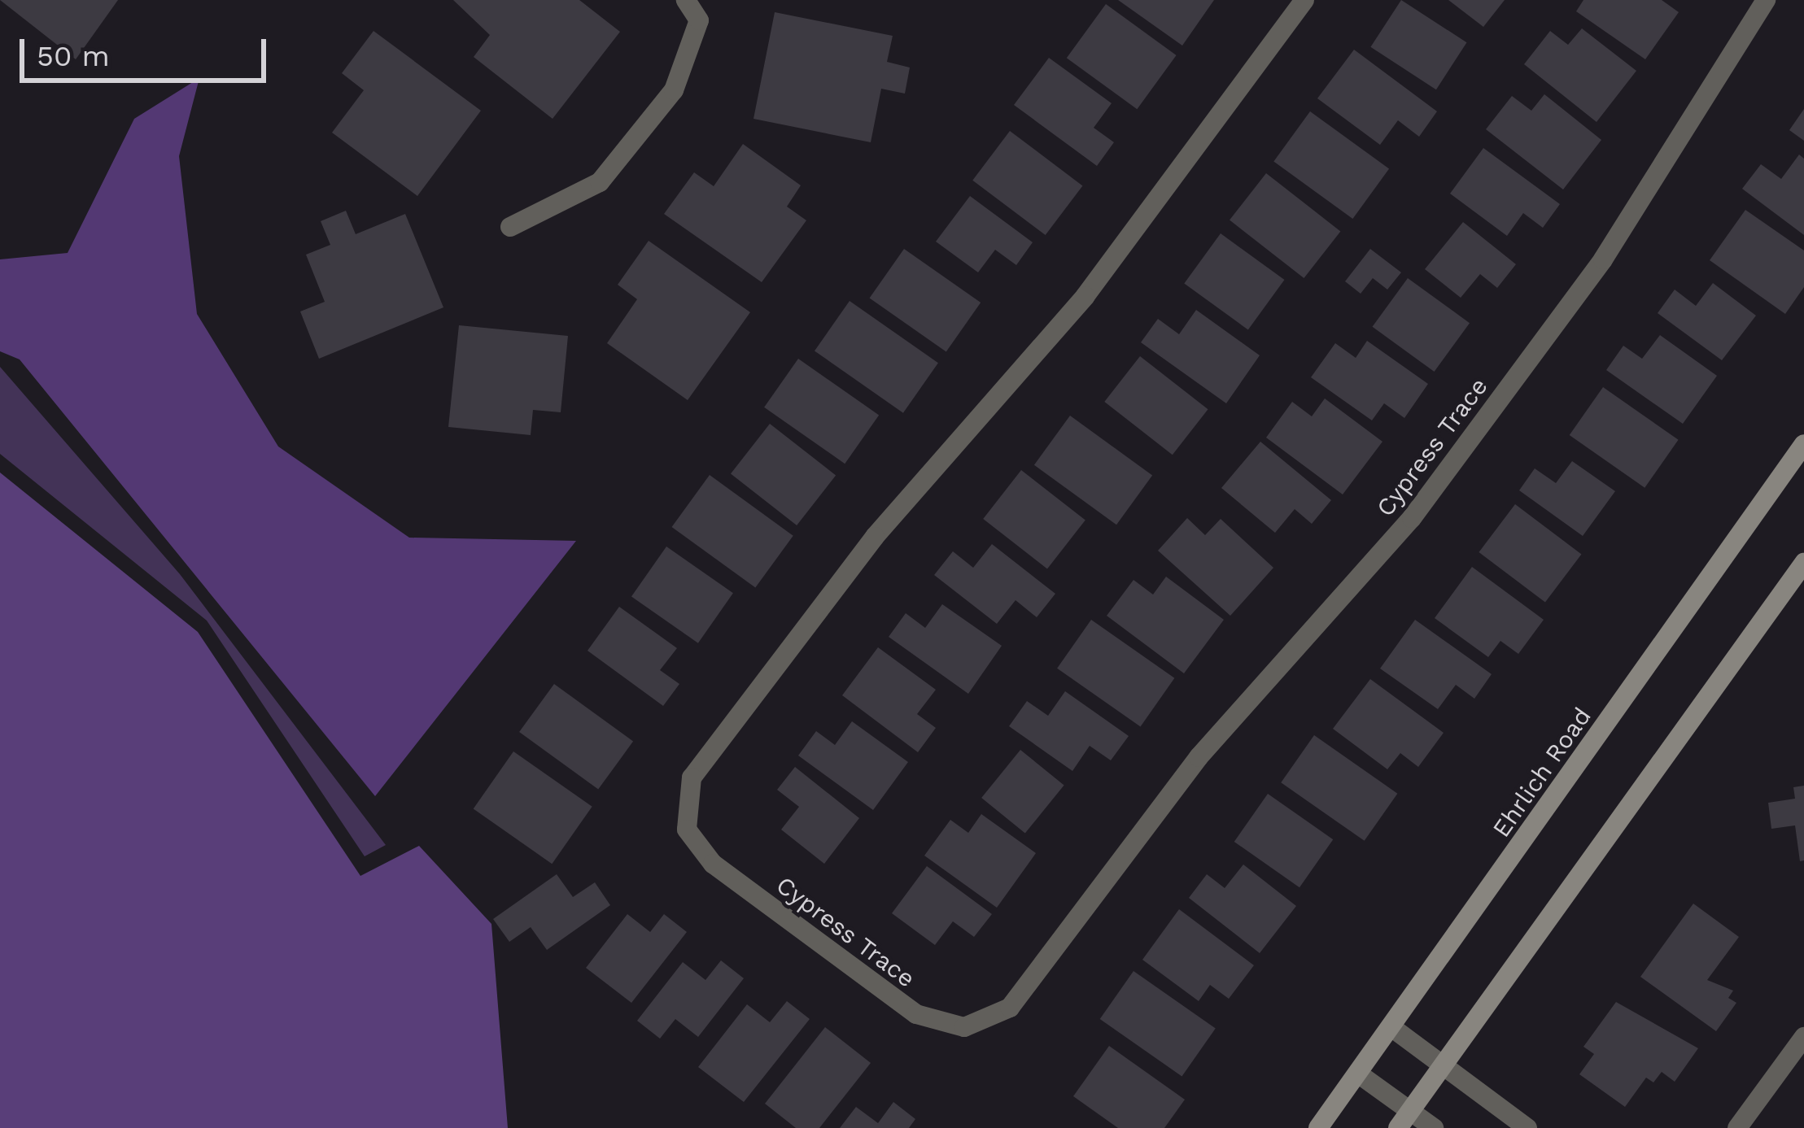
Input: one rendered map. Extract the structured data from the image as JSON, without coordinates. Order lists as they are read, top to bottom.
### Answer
{
  "streets": {
    "main road": ["Ehrlich Road"],
    "street": ["Cypress Trace"]
  },
  "scale_bar": "50 m"
}
